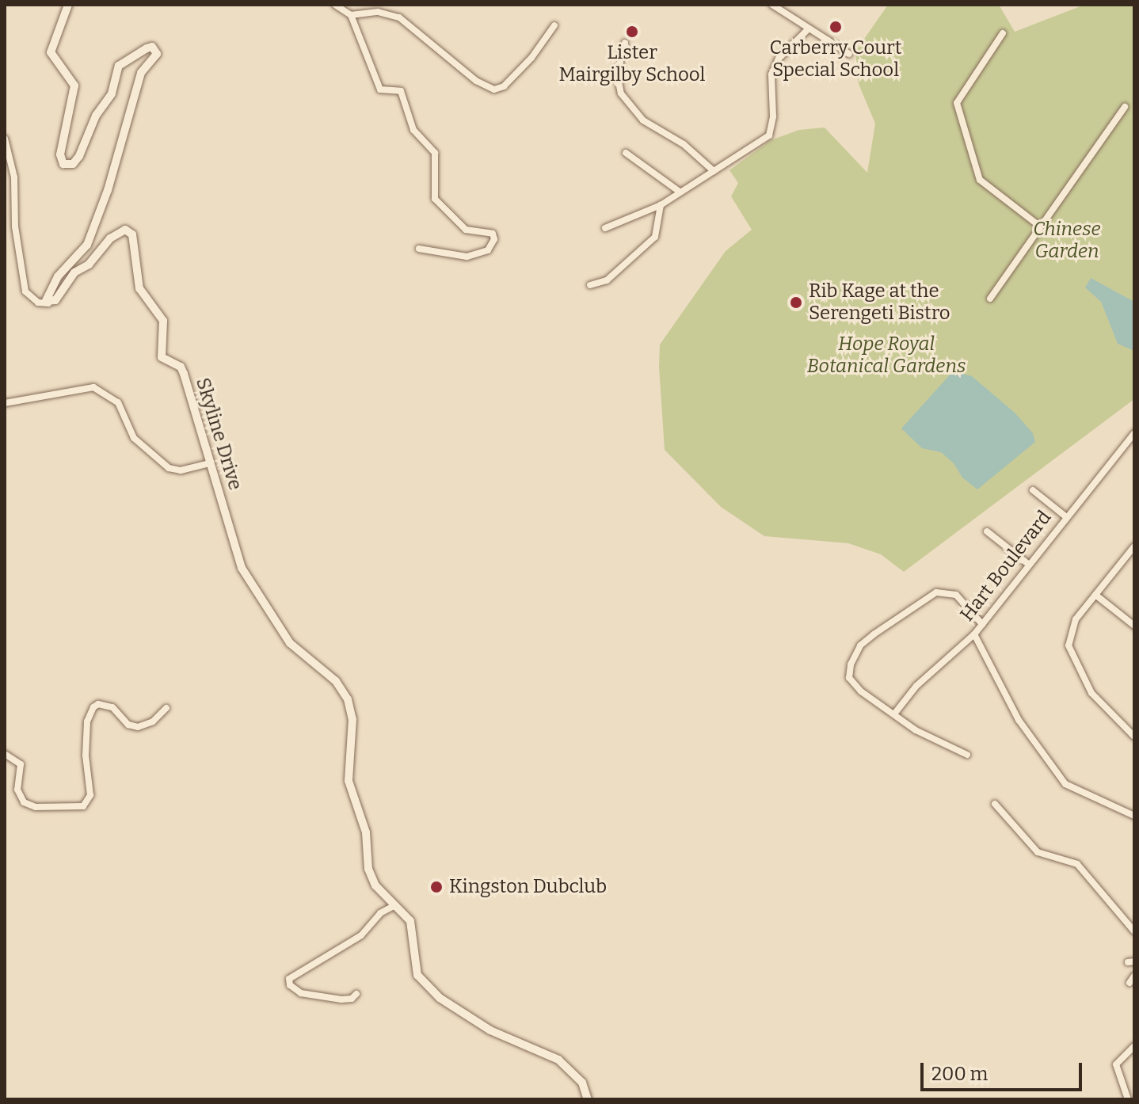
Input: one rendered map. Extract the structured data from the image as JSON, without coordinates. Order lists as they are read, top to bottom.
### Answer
{
  "streets": {
    "street": ["Skyline Drive", "Hart Boulevard"]
  },
  "parks": ["Chinese Garden", "Hope Royal Botanical Gardens"],
  "places": [
    "Carberry Court Special School",
    "Lister Mairgilby School",
    "Rib Kage at the Serengeti Bistro",
    "Kingston Dubclub"
  ],
  "scale_bar": "200 m"
}
